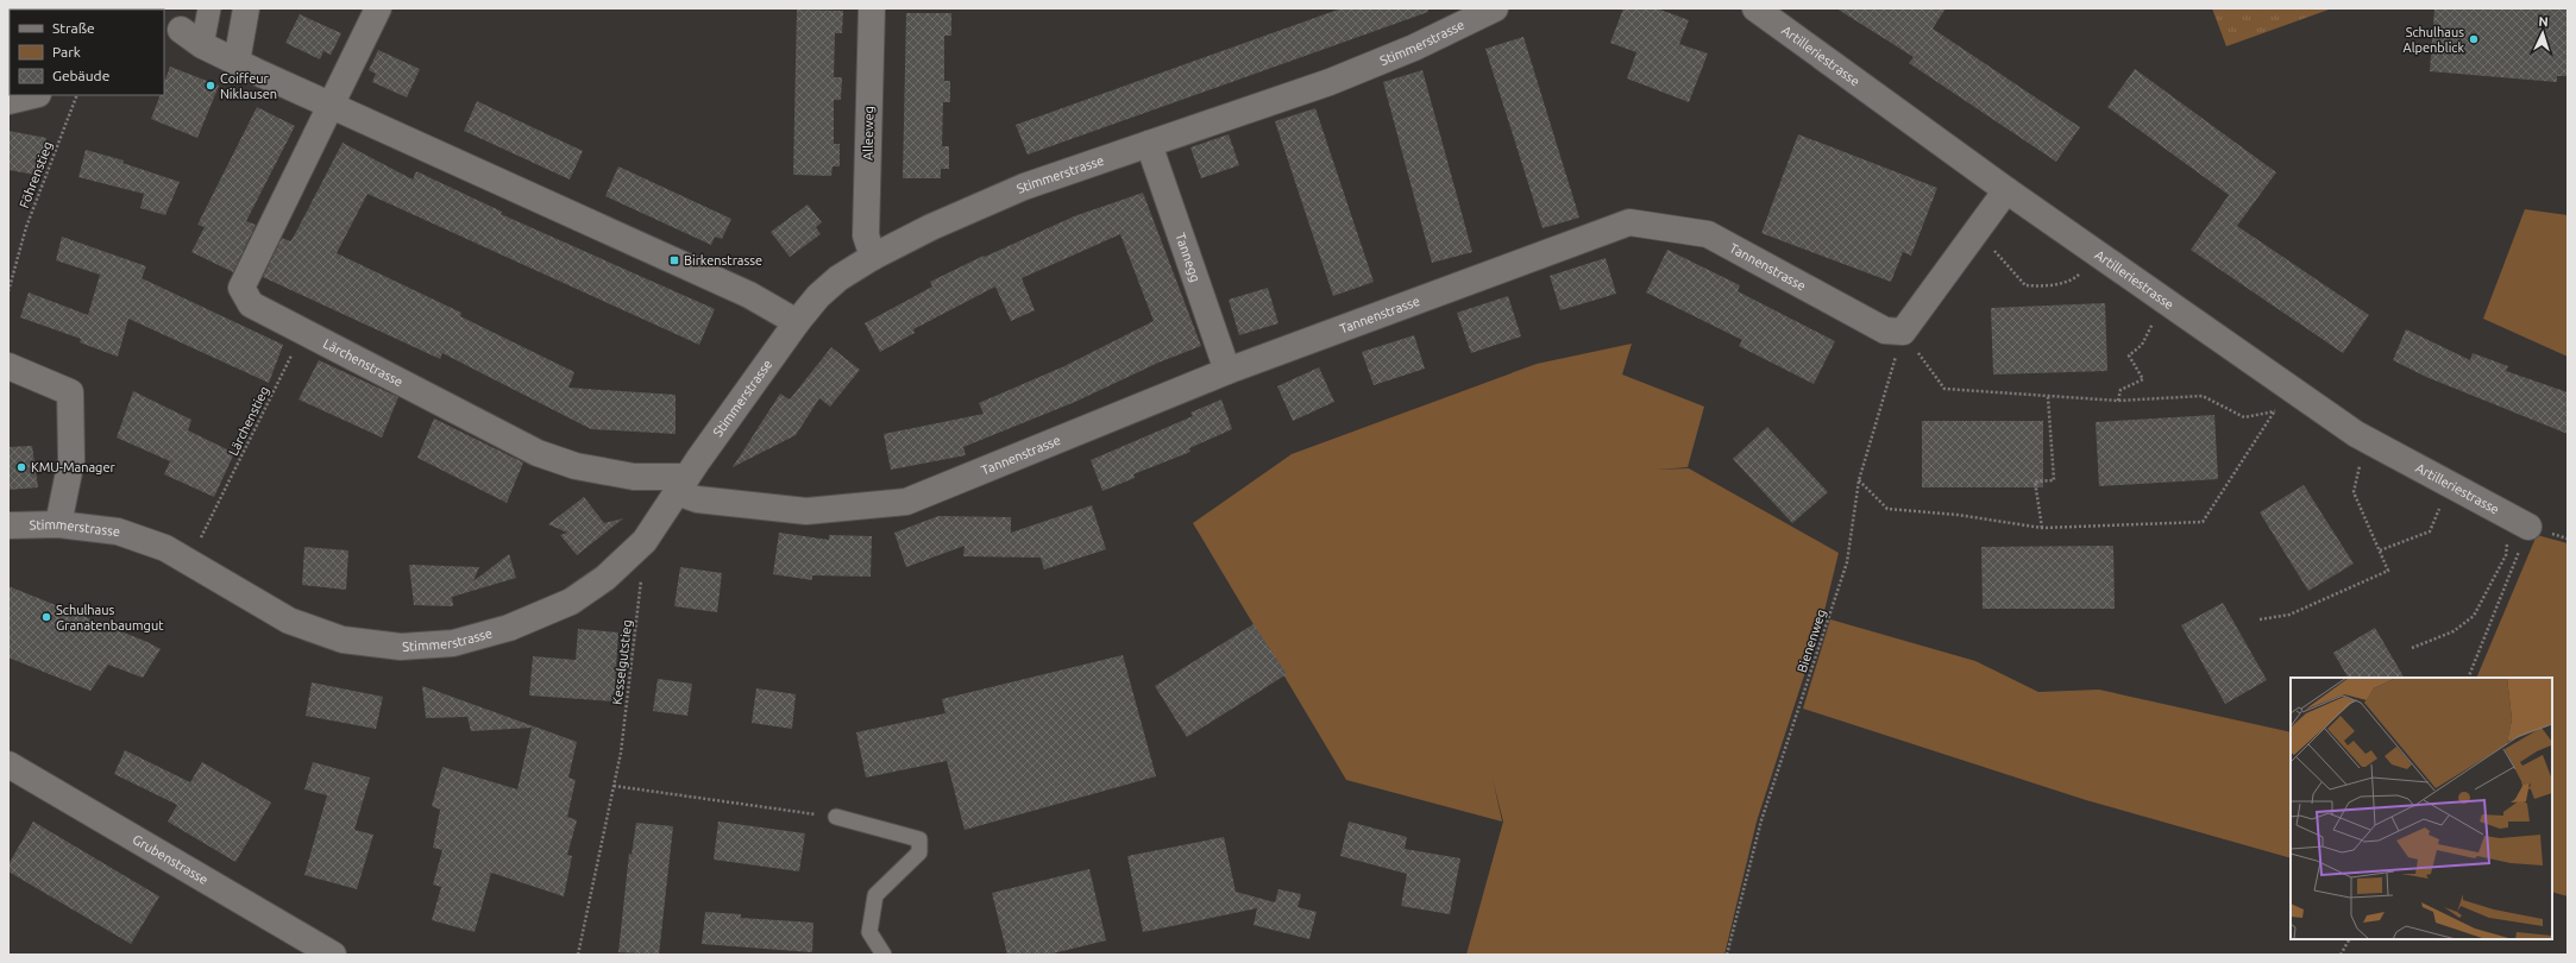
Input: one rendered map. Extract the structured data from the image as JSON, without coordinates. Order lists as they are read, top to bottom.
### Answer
{
  "streets": {
    "street": [
      "Stimmerstrasse",
      "Artilleriestrasse",
      "Alleeweg",
      "Tannegg",
      "Tannenstrasse",
      "Lärchenstrasse",
      "Grubenstrasse"
    ],
    "path": [
      "Föhrenstieg",
      "Lärchenstieg",
      "Bienenweg",
      "Kesselgutstieg"
    ]
  },
  "crossings": [
    ["Stimmerstrasse", "Alleeweg"],
    ["Stimmerstrasse", "Tannegg"],
    ["Stimmerstrasse", "Tannenstrasse"],
    ["Stimmerstrasse", "Lärchenstrasse"],
    ["Stimmerstrasse", "Kesselgutstieg"],
    ["Tannegg", "Tannenstrasse"],
    ["Tannenstrasse", "Lärchenstrasse"],
    ["Tannenstrasse", "Bienenweg"],
    ["Lärchenstrasse", "Lärchenstieg"]
  ],
  "places": {
    "other": [
      "Schulhaus Alpenblick",
      "Coiffeur Niklausen",
      "KMU-Manager",
      "Schulhaus Granatenbaumgut"
    ],
    "transit": ["Birkenstrasse"]
  },
  "legend": ["Straße", "Park", "Gebäude"],
  "north": "top"
}
